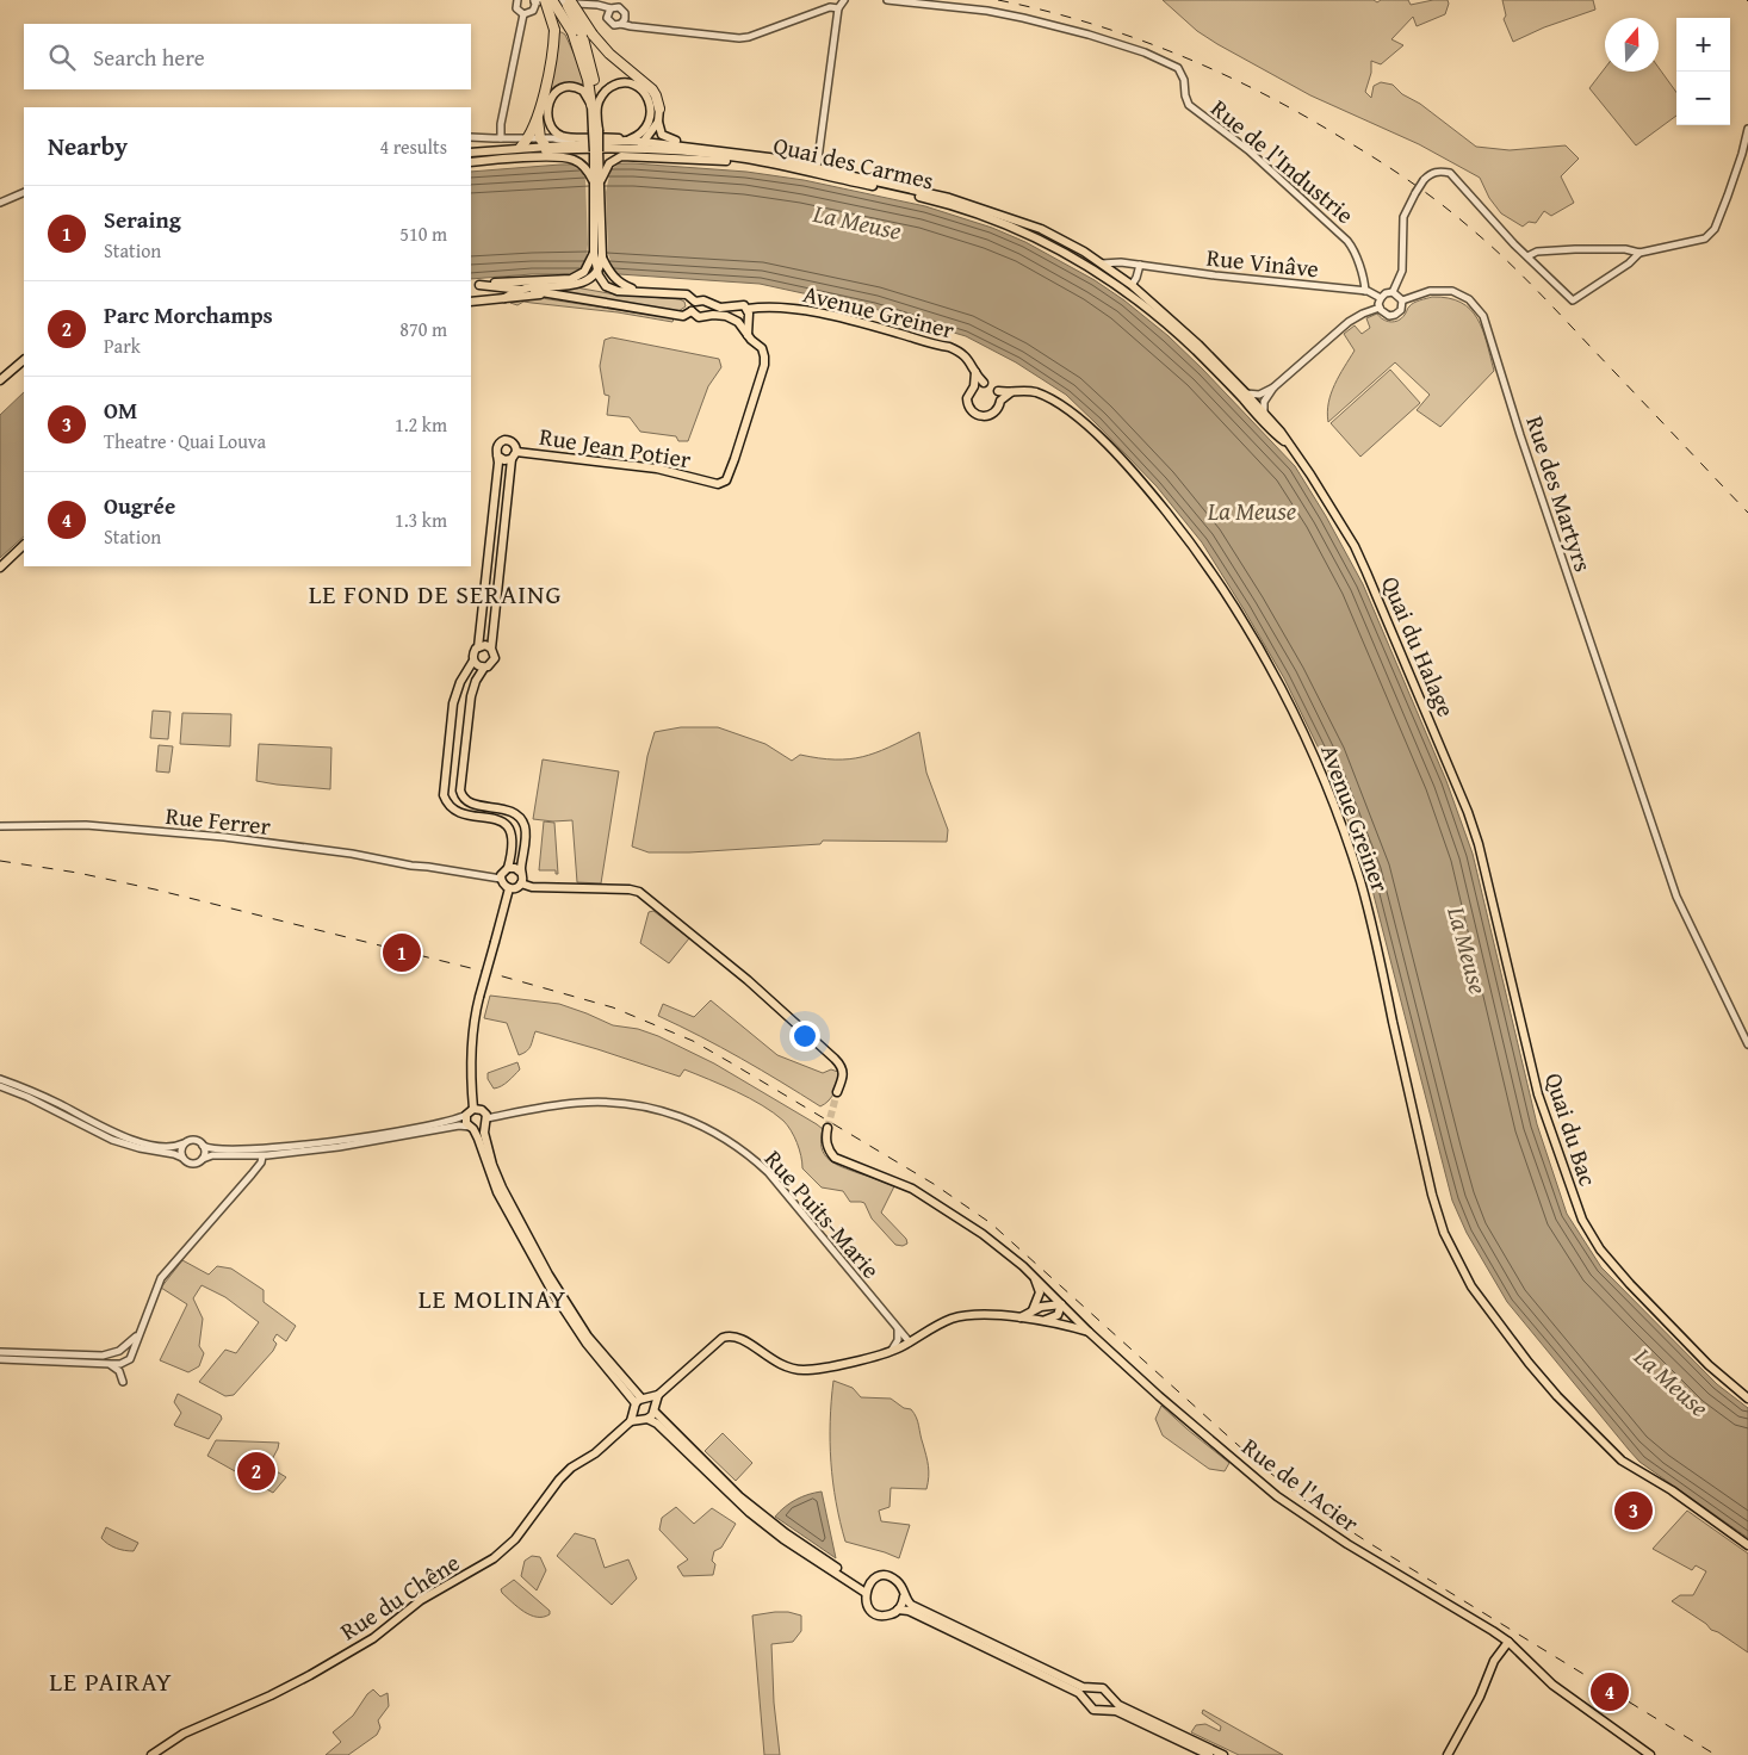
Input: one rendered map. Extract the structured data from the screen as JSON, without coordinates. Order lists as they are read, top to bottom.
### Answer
{
  "streets": {
    "main road": [
      "Quai des Carmes",
      "Avenue Greiner",
      "Rue Jean Potier",
      "Quai du Halage",
      "Quai du Bac",
      "Rue de l'Acier",
      "Rue du Chêne"
    ],
    "street": [
      "Rue de l'Industrie",
      "Rue Vinâve",
      "Rue des Martyrs",
      "Rue Ferrer",
      "Rue Puits-Marie"
    ]
  },
  "crossings": [
    ["Rue de l'Industrie", "Rue Vinâve"],
    ["Quai des Carmes", "Quai du Halage"],
    ["Rue Vinâve", "Rue des Martyrs"],
    ["Rue Vinâve", "Quai du Halage"],
    ["Avenue Greiner", "Rue Jean Potier"],
    ["Quai du Halage", "Quai du Bac"]
  ],
  "districts": ["LE FOND DE SERAING", "LE MOLINAY", "LE PAIRAY"],
  "water": ["La Meuse"],
  "north": "top",
  "page": {
    "map_buttons": ["+", "−"],
    "search": "Search here",
    "heading": ["Nearby", "4 results"],
    "list": [
      {
        "mark": "1",
        "name": "Seraing",
        "note": "Station",
        "value": "510 m"
      },
      {
        "mark": "2",
        "name": "Parc Morchamps",
        "note": "Park",
        "value": "870 m"
      },
      {
        "mark": "3",
        "name": "OM",
        "note": "Theatre · Quai Louva",
        "value": "1.2 km"
      },
      {
        "mark": "4",
        "name": "Ougrée",
        "note": "Station",
        "value": "1.3 km"
      }
    ],
    "pins": [
      "1",
      "2",
      "3",
      "4"
    ]
  }
}
